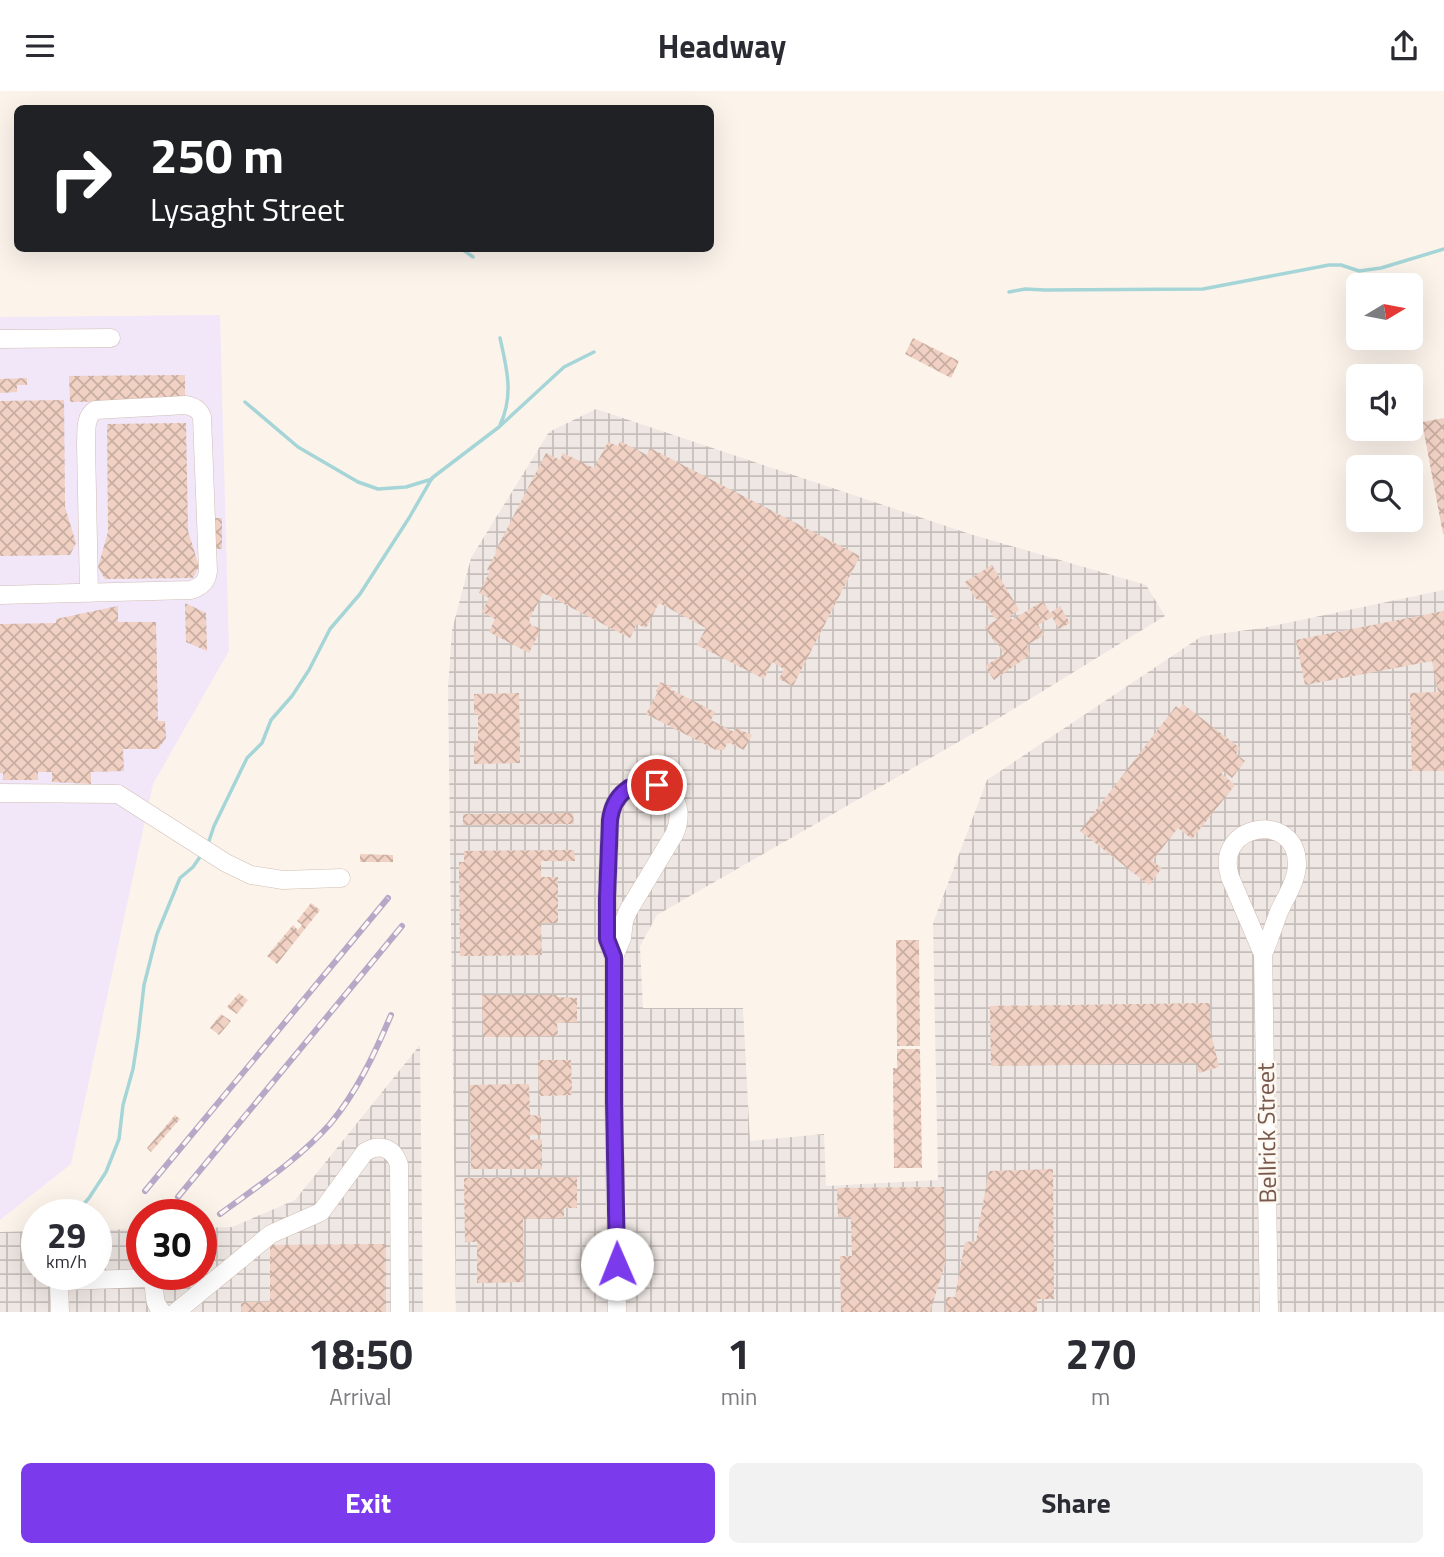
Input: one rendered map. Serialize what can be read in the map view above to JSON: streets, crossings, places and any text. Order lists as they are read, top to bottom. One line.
{"streets":{"street":["Bellrick Street"]},"north":"right","page":{"header":"Headway","turn":["250 m","Lysaght Street"],"speed":"29 km/h","limit":"30","eta":["18:50","Arrival","1","min","270","m"],"buttons":["Exit","Share"]}}
